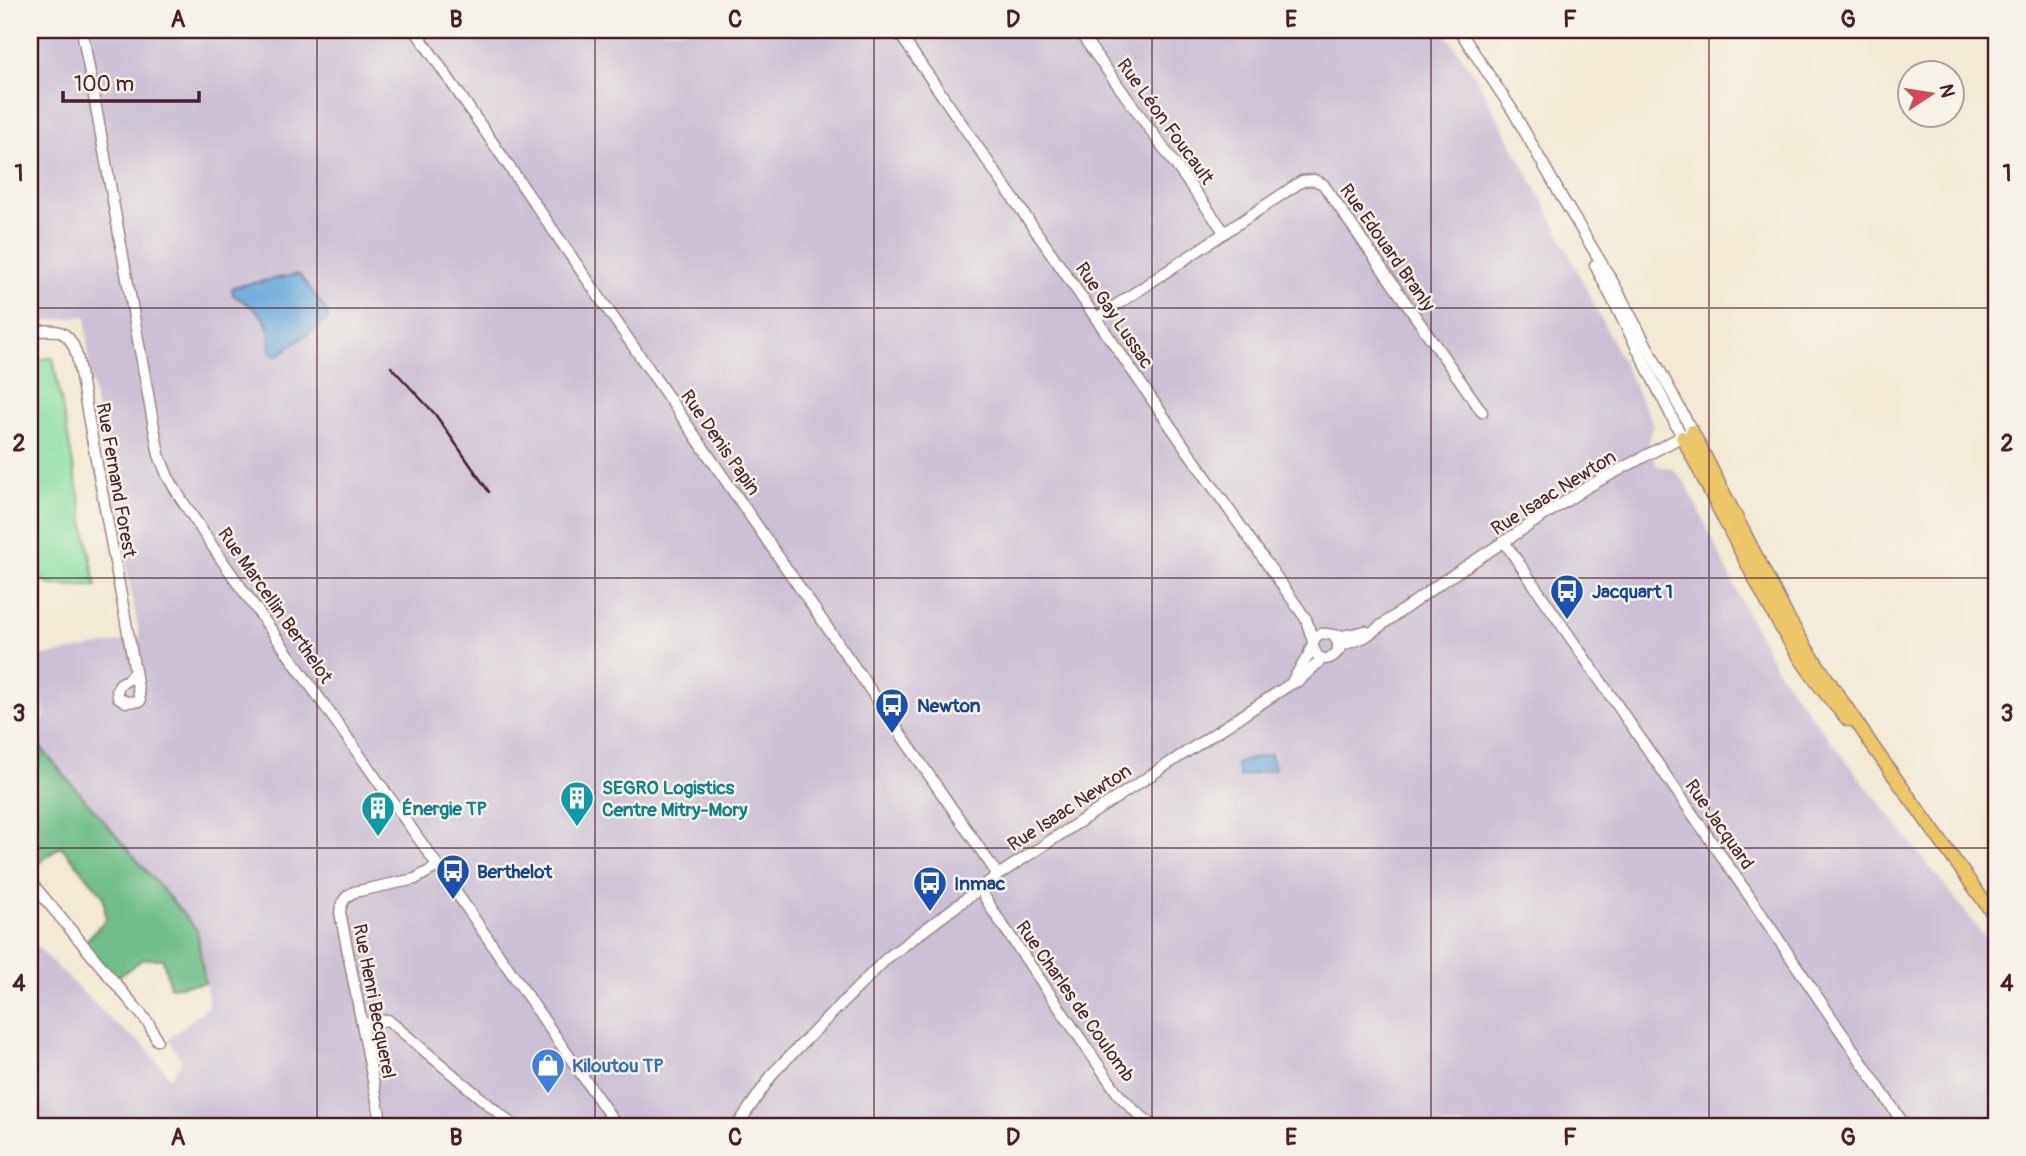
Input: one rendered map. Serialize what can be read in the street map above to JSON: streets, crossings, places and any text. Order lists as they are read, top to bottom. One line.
{"streets":{"street":["Rue Léon Foucault","Rue Edouard Branly","Rue Gay Lussac","Rue Denis Papin","Rue Fernand Forest","Rue Isaac Newton","Rue Marcellin Berthelot","Rue Jacquard","Rue Henri Becquerel","Rue Charles de Coulomb"]},"crossings":[["Rue Léon Foucault","Rue Edouard Branly"],["Rue Edouard Branly","Rue Gay Lussac"],["Rue Gay Lussac","Rue Isaac Newton"],["Rue Denis Papin","Rue Isaac Newton"],["Rue Isaac Newton","Rue Jacquard"],["Rue Isaac Newton","Rue Charles de Coulomb"],["Rue Marcellin Berthelot","Rue Henri Becquerel"]],"places":{"bus stop":["Jacquart 1","Newton","Berthelot","Inmac"],"building":["SEGRO Logistics Centre Mitry-Mory","Énergie TP"],"shop":["Kiloutou TP"]},"scale_bar":"100 m","north":"right","grid":{"columns":["A","B","C","D","E","F","G"],"rows":["1","2","3","4"]}}
